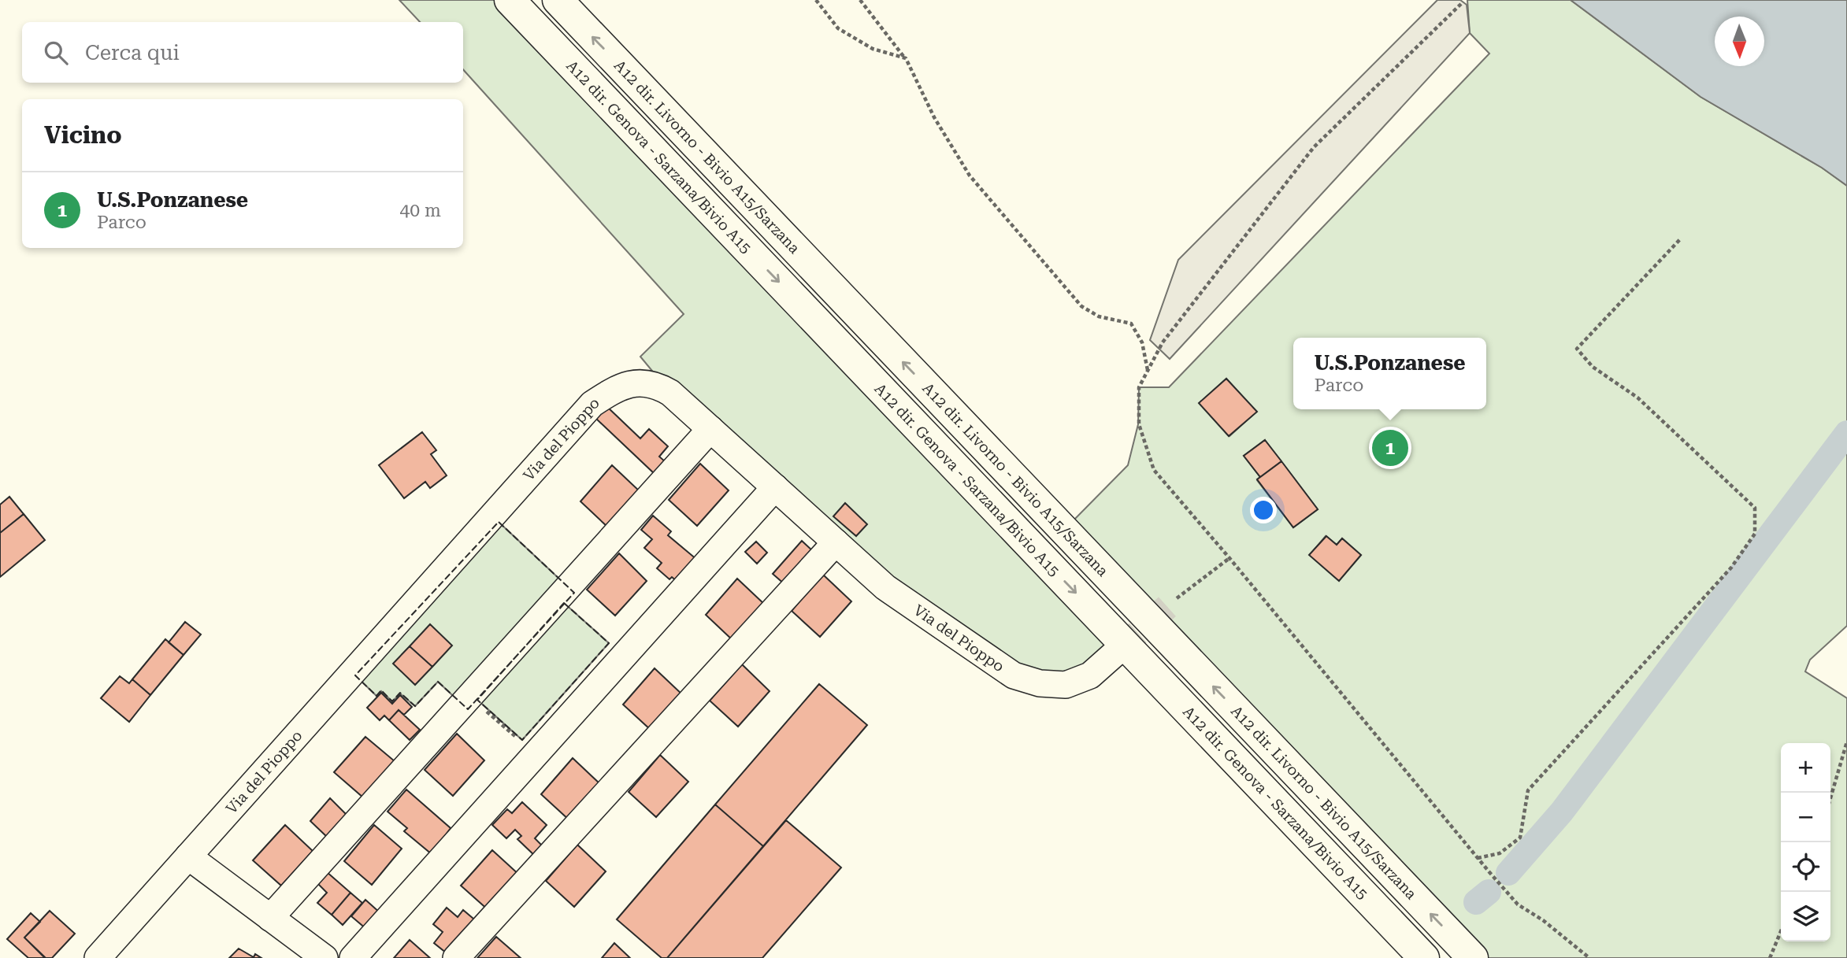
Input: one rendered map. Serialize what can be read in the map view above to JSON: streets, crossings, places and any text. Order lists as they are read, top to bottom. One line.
{"streets":{"highway":["A12 dir. Genova - Sarzana/Bivio A15","A12 dir. Livorno - Bivio A15/Sarzana"],"street":["Via del Pioppo"]},"one_way":["A12 dir. Genova - Sarzana/Bivio A15","A12 dir. Livorno - Bivio A15/Sarzana"],"north":"bottom","page":{"search":"Cerca qui","heading":"Vicino","list":[{"mark":"1","name":"U.S.Ponzanese","note":"Parco","value":"40 m"}],"popup":["U.S.Ponzanese","Parco"],"pins":"1","map_buttons":["+","−"]}}
